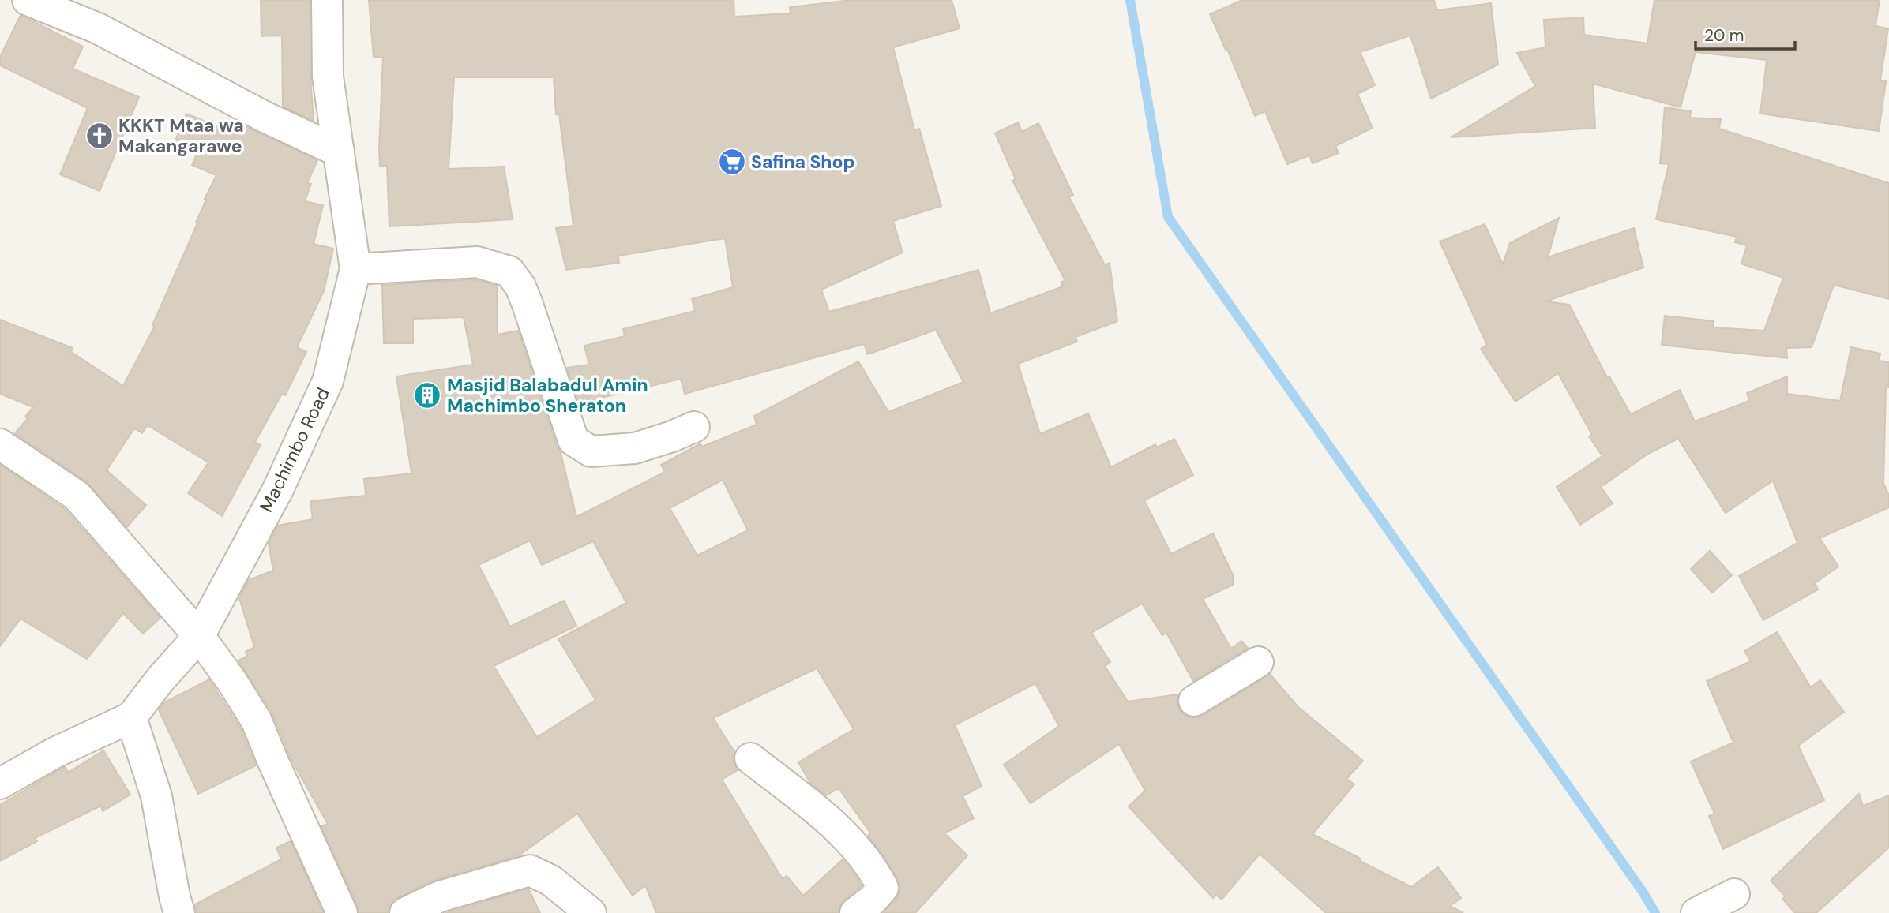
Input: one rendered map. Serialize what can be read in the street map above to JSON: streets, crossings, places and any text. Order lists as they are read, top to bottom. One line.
{"streets":{"street":["Machimbo Road"]},"places":{"church":["KKKT Mtaa wa Makangarawe"],"supermarket":["Safina Shop"],"building":["Masjid Balabadul Amin Machimbo Sheraton"]},"scale_bar":"20 m"}
